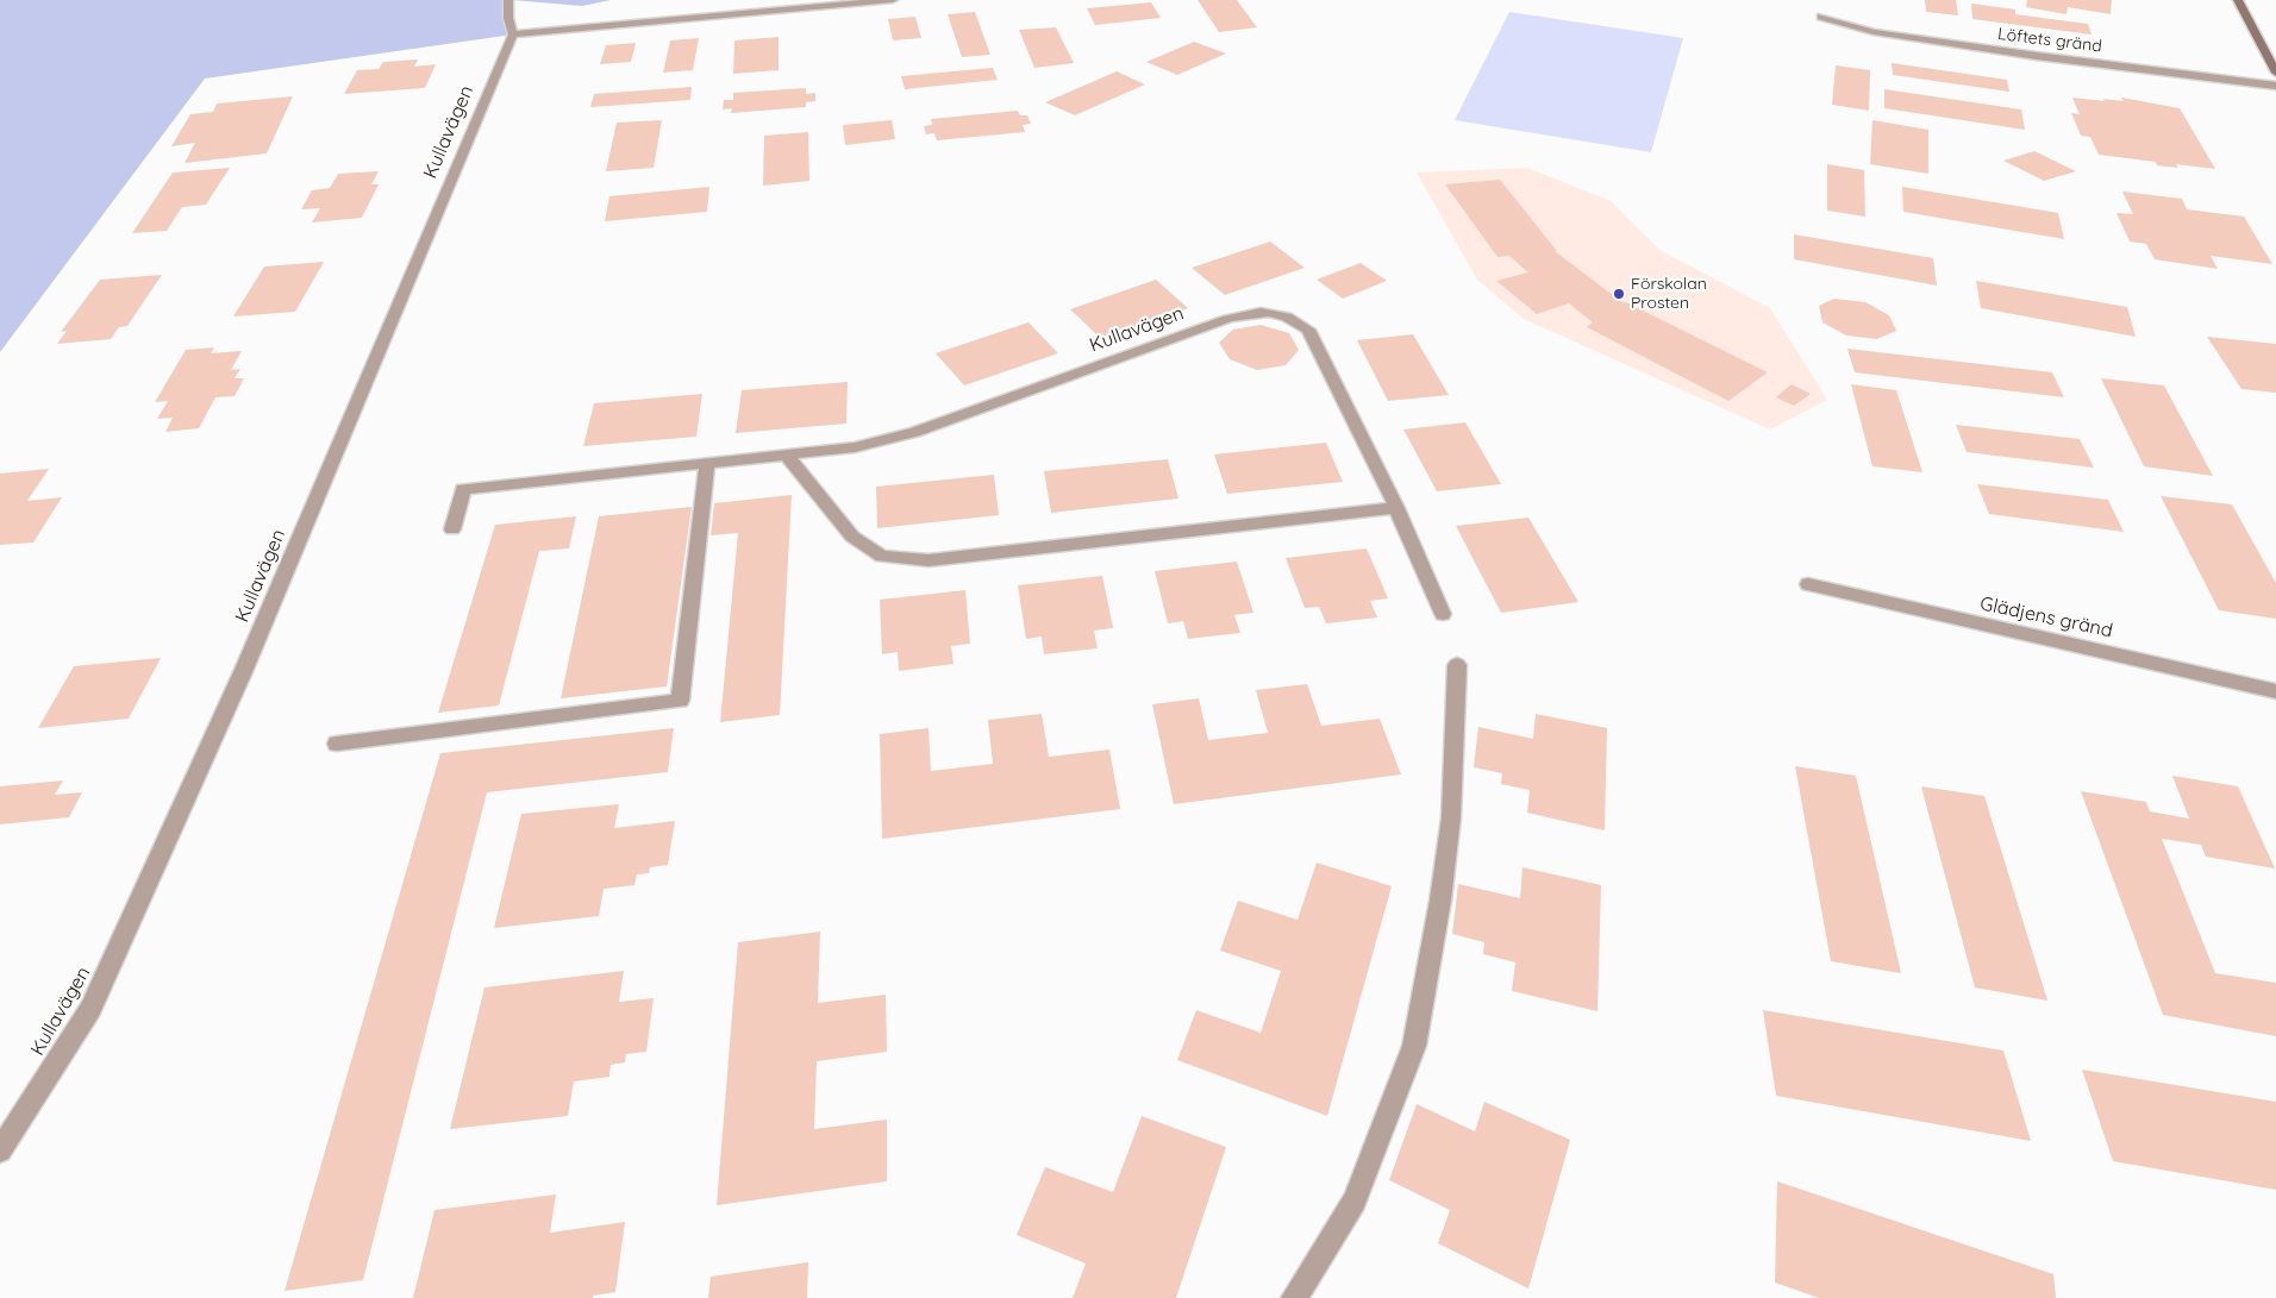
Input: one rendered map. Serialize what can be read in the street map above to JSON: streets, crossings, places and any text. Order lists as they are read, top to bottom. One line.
{"streets":{"street":["Löftets gränd","Kullavägen","Glädjens gränd"]},"places":["Förskolan Prosten"]}
